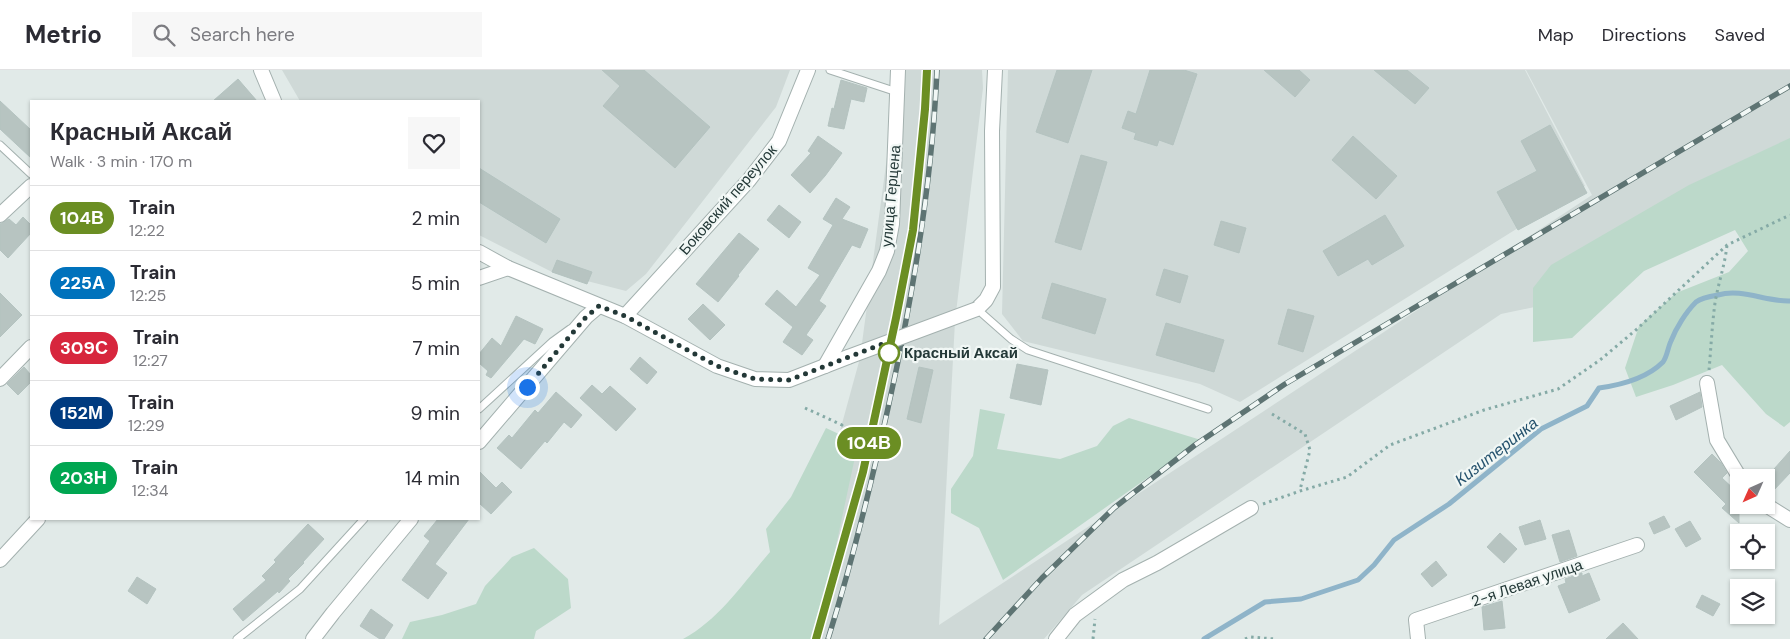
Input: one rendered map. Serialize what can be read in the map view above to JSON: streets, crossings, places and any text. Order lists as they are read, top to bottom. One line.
{"streets":{"street":["улица Герцена","Боковский переулок","2-я Левая улица"]},"water":["Кизитеринка"],"places":["Красный Аксай"],"north":"bottom left","page":{"header":"Metrio","search":"Search here","nav":["Map","Directions","Saved"],"on_map":"104В","heading":["Красный Аксай","Walk · 3 min · 170 m"],"list":[{"mark":"104В","name":"Train","note":"12:22","value":"2 min"},{"mark":"225А","name":"Train","note":"12:25","value":"5 min"},{"mark":"309С","name":"Train","note":"12:27","value":"7 min"},{"mark":"152М","name":"Train","note":"12:29","value":"9 min"},{"mark":"203Н","name":"Train","note":"12:34","value":"14 min"}]}}
